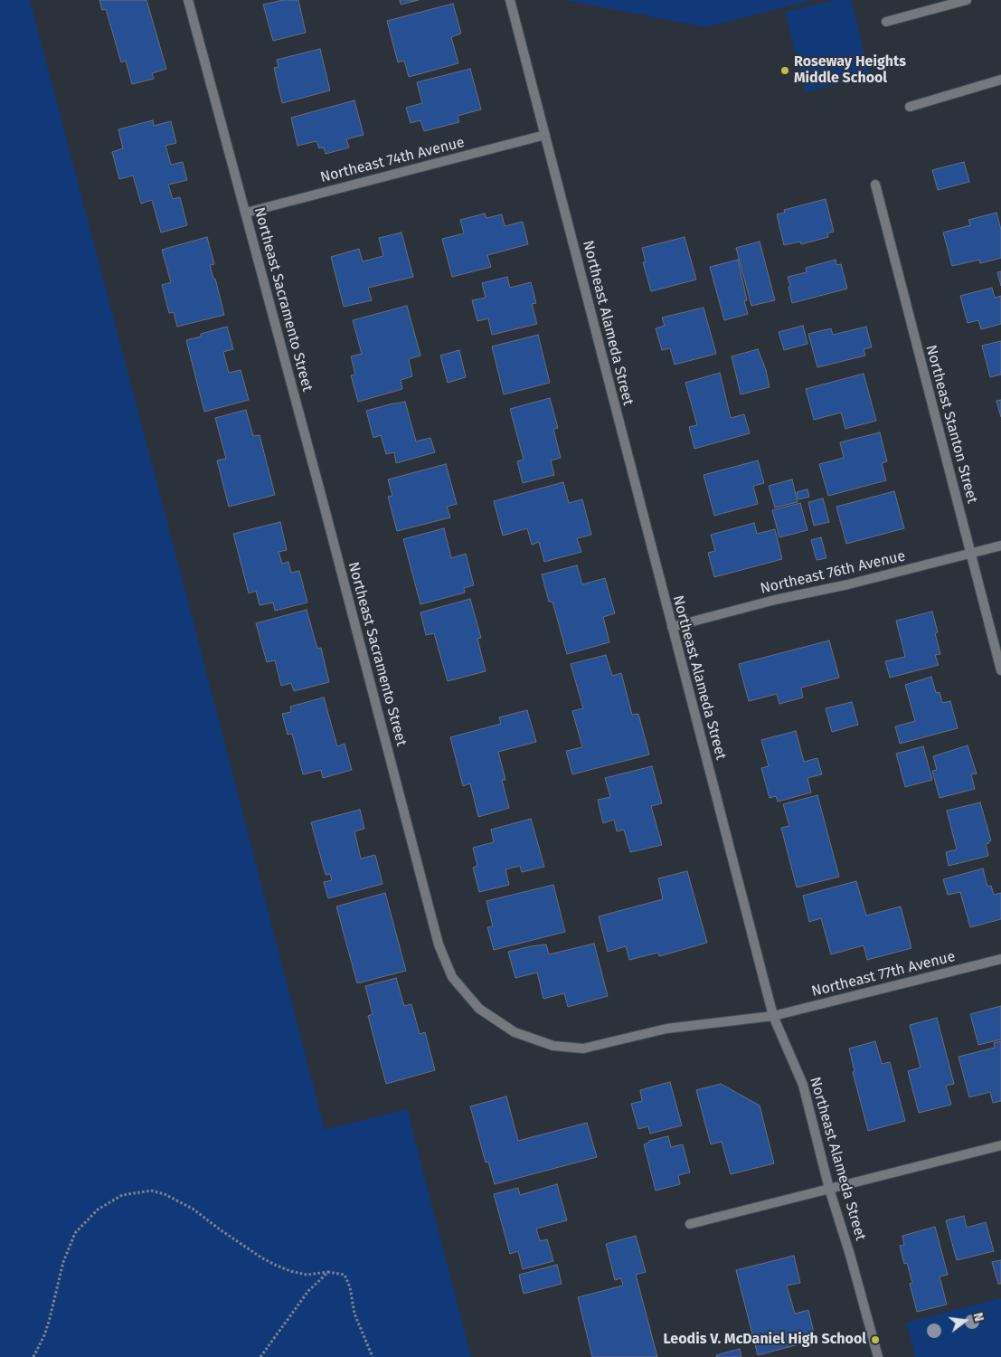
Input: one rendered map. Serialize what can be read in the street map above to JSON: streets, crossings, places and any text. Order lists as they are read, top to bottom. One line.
{"streets":{"street":["Northeast 74th Avenue","Northeast Sacramento Street","Northeast Alameda Street","Northeast Stanton Street","Northeast 76th Avenue","Northeast 77th Avenue"]},"crossings":[["Northeast 74th Avenue","Northeast Sacramento Street"],["Northeast 74th Avenue","Northeast Alameda Street"],["Northeast Sacramento Street","Northeast Alameda Street"],["Northeast Sacramento Street","Northeast 77th Avenue"],["Northeast Alameda Street","Northeast 76th Avenue"],["Northeast Alameda Street","Northeast 77th Avenue"],["Northeast Stanton Street","Northeast 76th Avenue"]],"places":["Roseway Heights Middle School","Leodis V. McDaniel High School"],"north":"right"}
